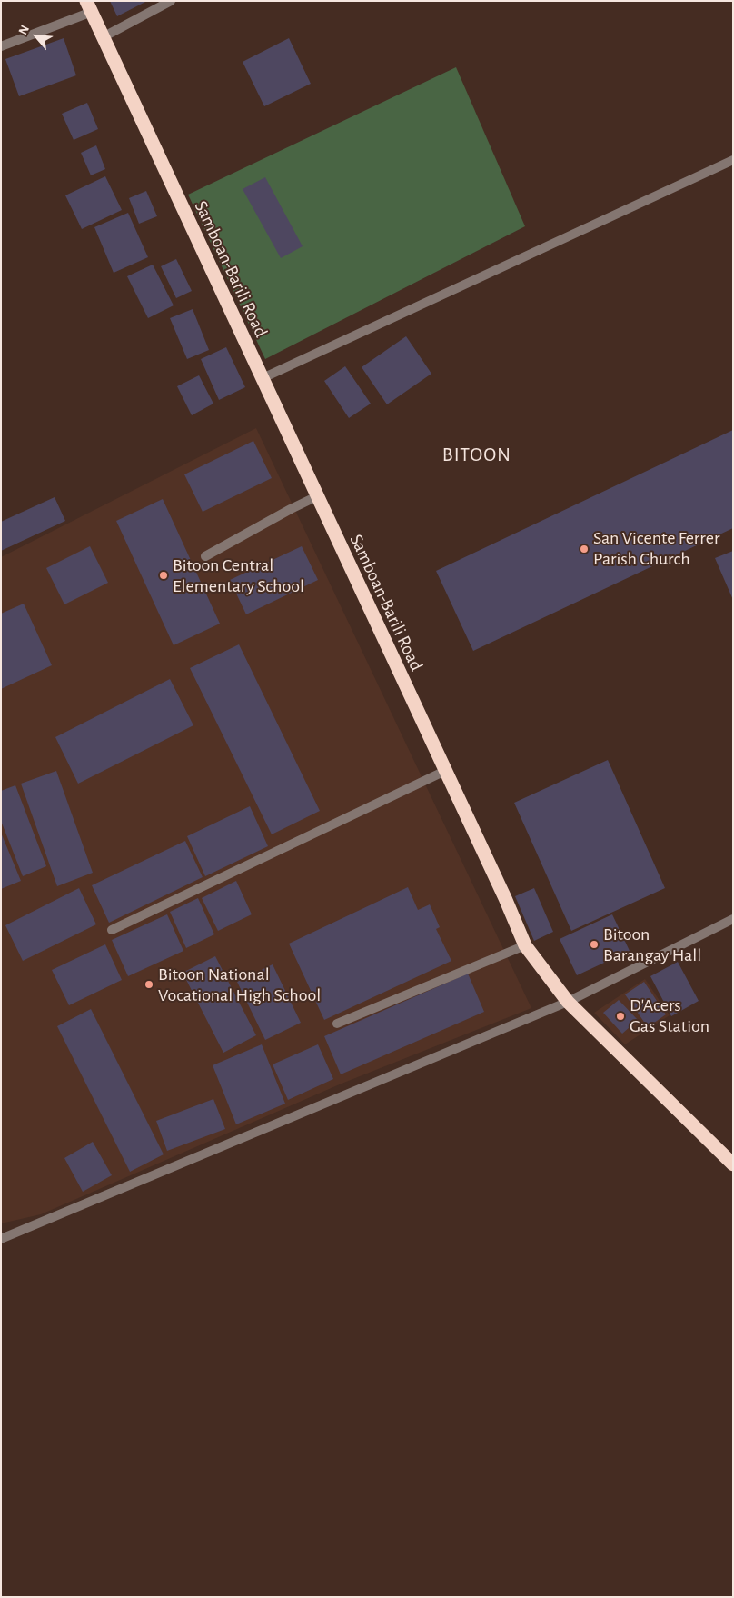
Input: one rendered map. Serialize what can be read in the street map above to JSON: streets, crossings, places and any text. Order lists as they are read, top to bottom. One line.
{"streets":{"highway":["Samboan-Barili Road"]},"districts":["BITOON"],"places":["San Vicente Ferrer Parish Church","Bitoon Central Elementary School","Bitoon Barangay Hall","Bitoon National Vocational High School","D'Acers Gas Station"],"north":"top left"}
